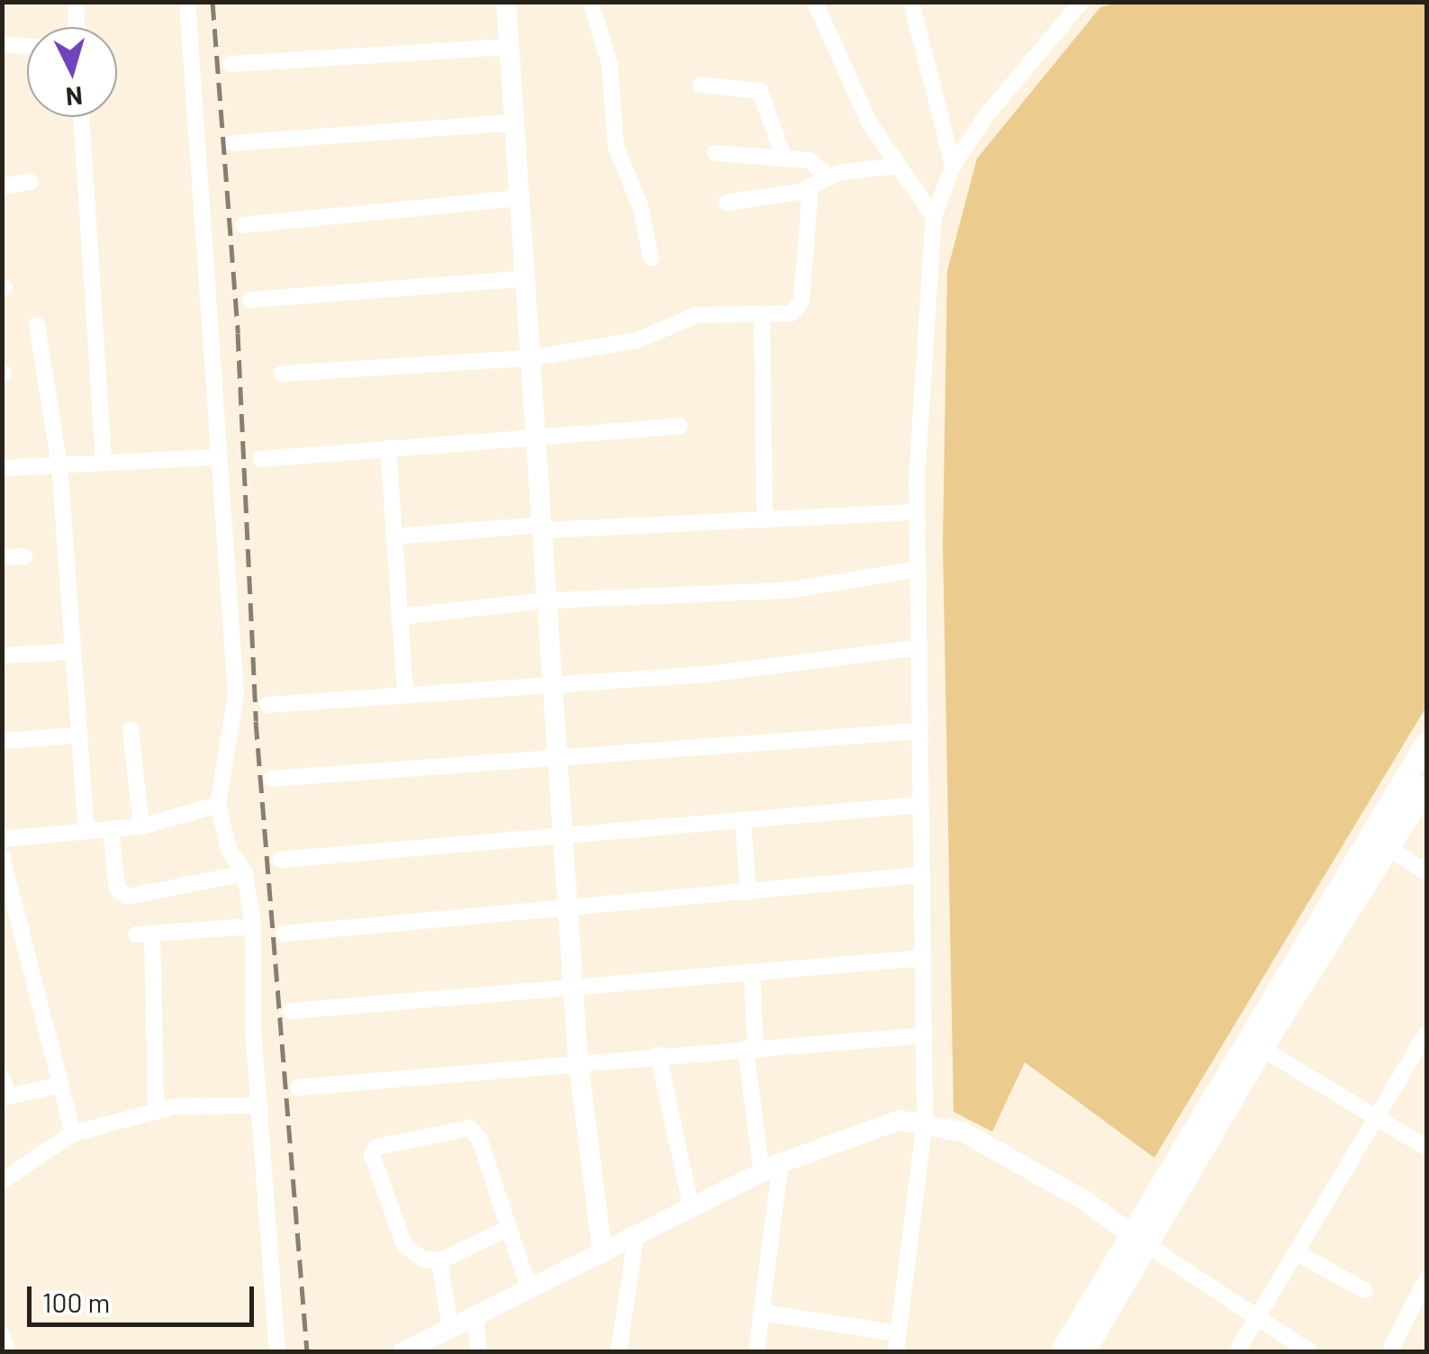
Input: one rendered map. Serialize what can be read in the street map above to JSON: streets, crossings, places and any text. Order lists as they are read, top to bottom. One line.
{"scale_bar":"100 m","north":"bottom"}
